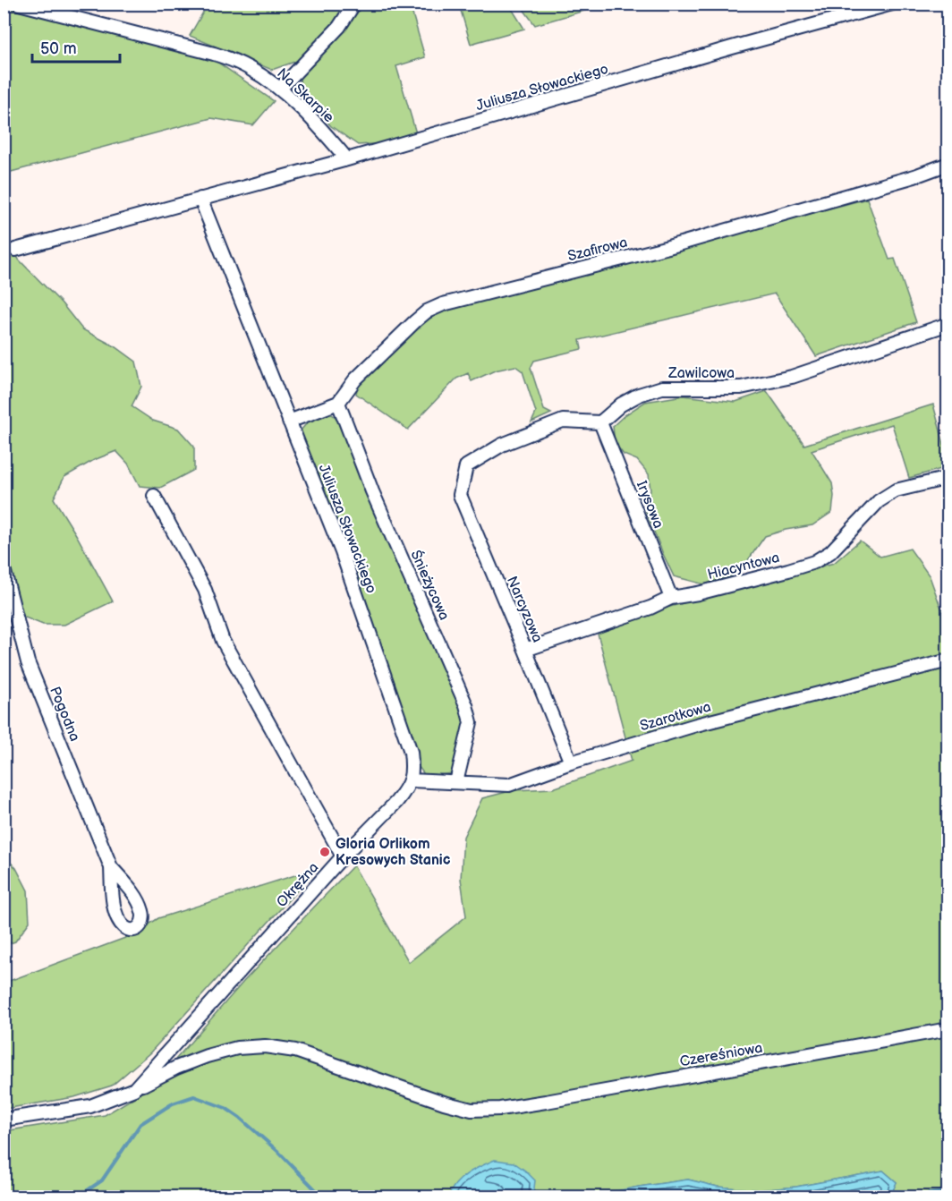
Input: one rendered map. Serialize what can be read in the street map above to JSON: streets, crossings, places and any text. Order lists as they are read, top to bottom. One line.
{"streets":{"street":["Juliusza Słowackiego","Na Skarpie","Szafirowa","Zawilcowa","Irysowa","Hiacyntowa","Śnieżycowa","Narcyzowa","Pogodna","Szarotkowa","Okrężna","Czereśniowa"]},"crossings":[["Juliusza Słowackiego","Na Skarpie"],["Juliusza Słowackiego","Szarotkowa"],["Szafirowa","Śnieżycowa"],["Zawilcowa","Irysowa"],["Zawilcowa","Narcyzowa"],["Irysowa","Hiacyntowa"],["Irysowa","Narcyzowa"],["Hiacyntowa","Narcyzowa"],["Śnieżycowa","Szarotkowa"],["Narcyzowa","Szarotkowa"],["Okrężna","Czereśniowa"]],"places":["Gloria Orlikom Kresowych Stanic"],"scale_bar":"50 m"}
